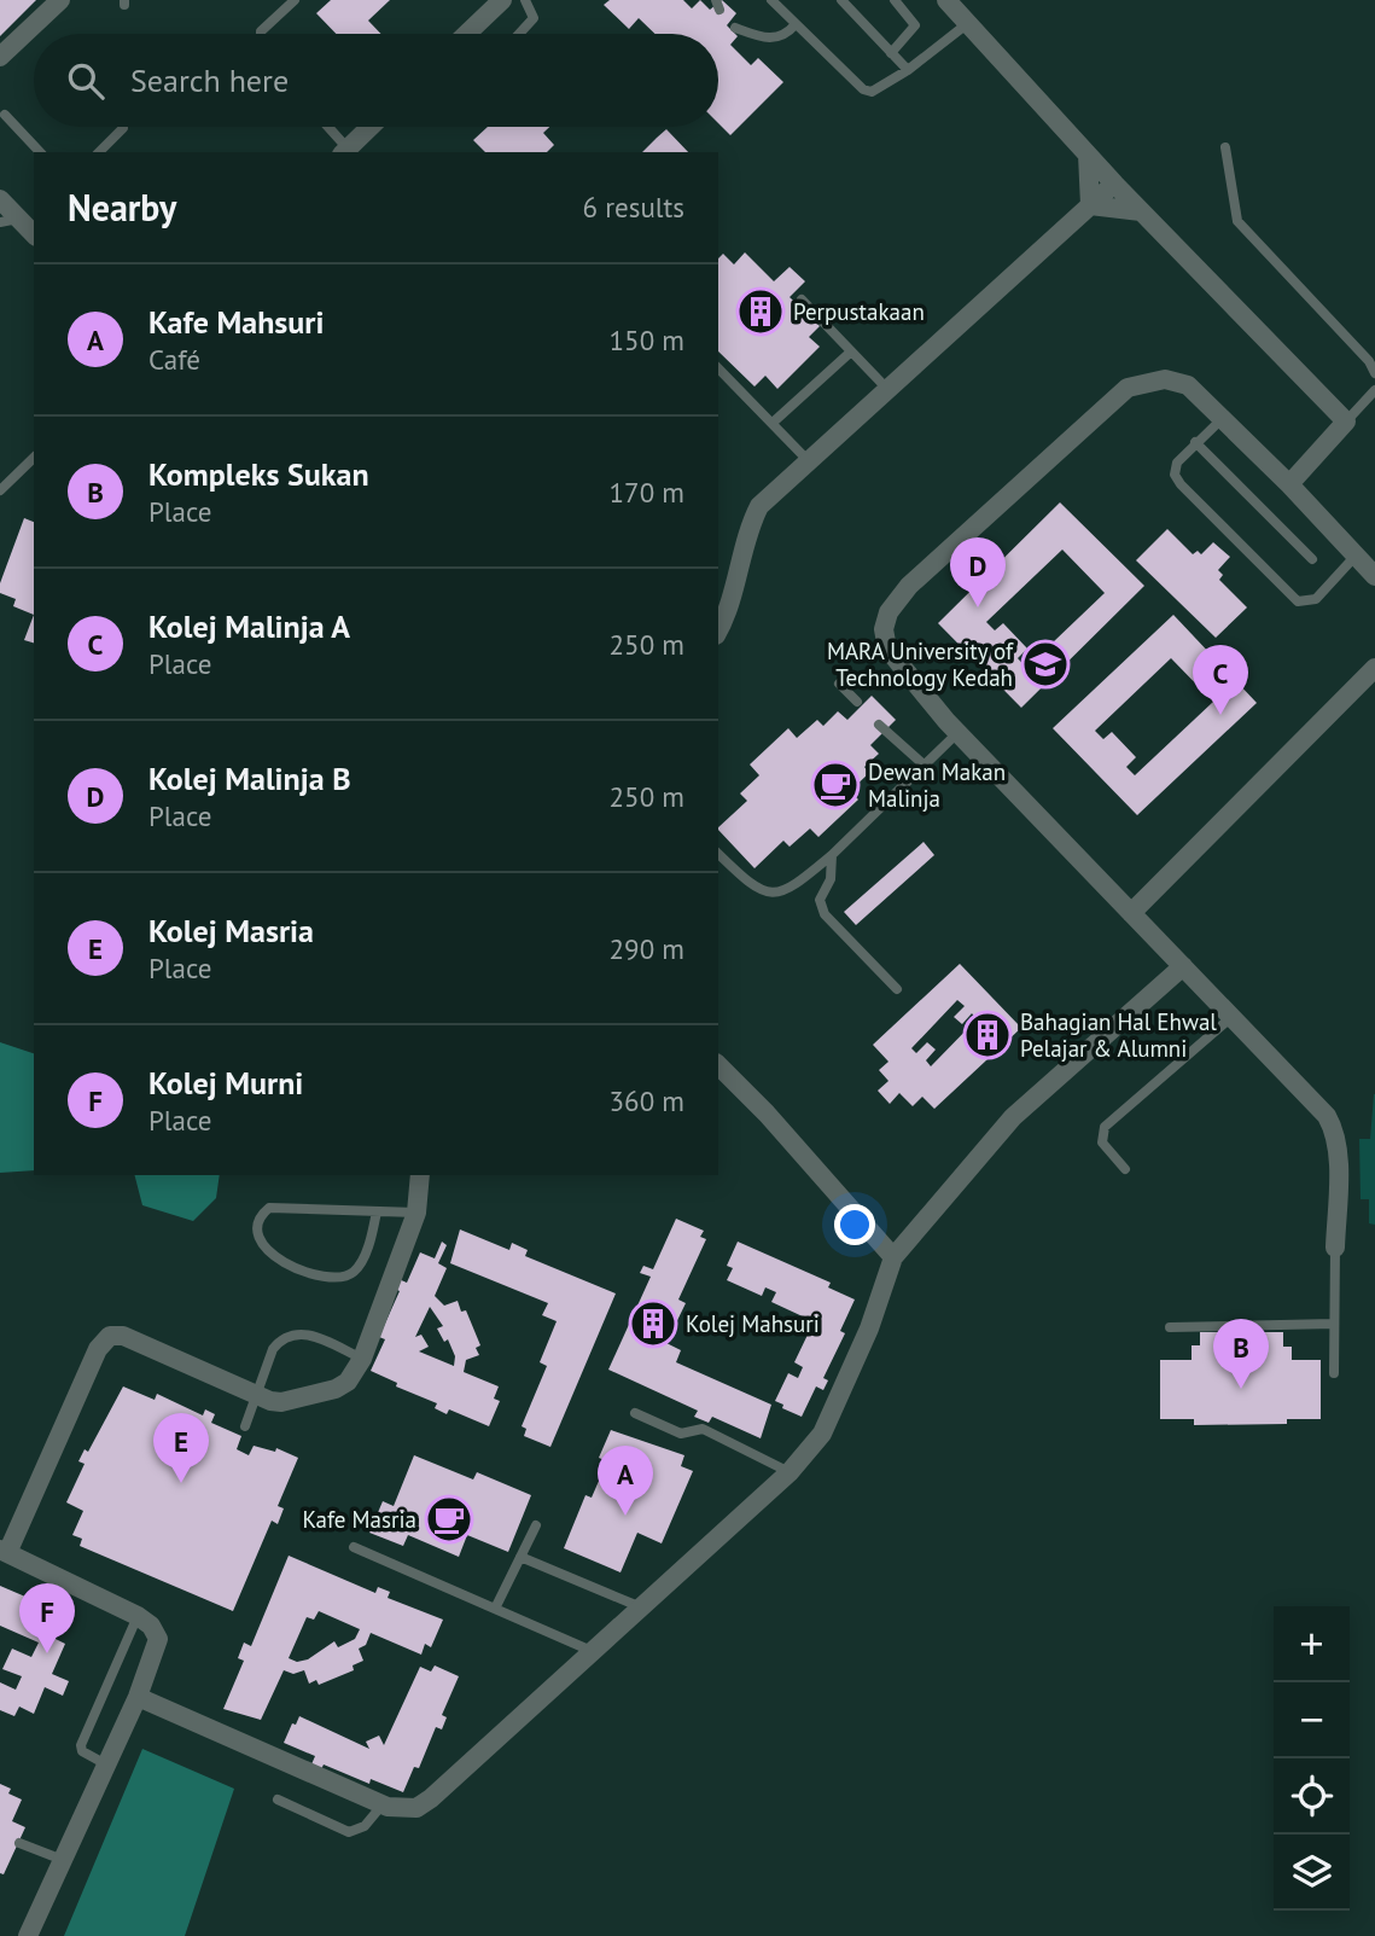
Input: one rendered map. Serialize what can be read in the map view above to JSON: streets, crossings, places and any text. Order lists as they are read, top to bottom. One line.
{"places":{"building":["Perpustakaan","Bahagian Hal Ehwal Pelajar & Alumni","Kolej Mahsuri"],"school or university":["MARA University of Technology Kedah"],"cafe":["Dewan Makan Malinja","Kafe Masria"]},"page":{"search":"Search here","heading":["Nearby","6 results"],"list":[{"mark":"A","name":"Kafe Mahsuri","note":"Café","value":"150 m"},{"mark":"B","name":"Kompleks Sukan","note":"Place","value":"170 m"},{"mark":"C","name":"Kolej Malinja A","note":"Place","value":"250 m"},{"mark":"D","name":"Kolej Malinja B","note":"Place","value":"250 m"},{"mark":"E","name":"Kolej Masria","note":"Place","value":"290 m"},{"mark":"F","name":"Kolej Murni","note":"Place","value":"360 m"}],"pins":["D","C","B","E","A","F"],"map_buttons":["+","−"]}}
